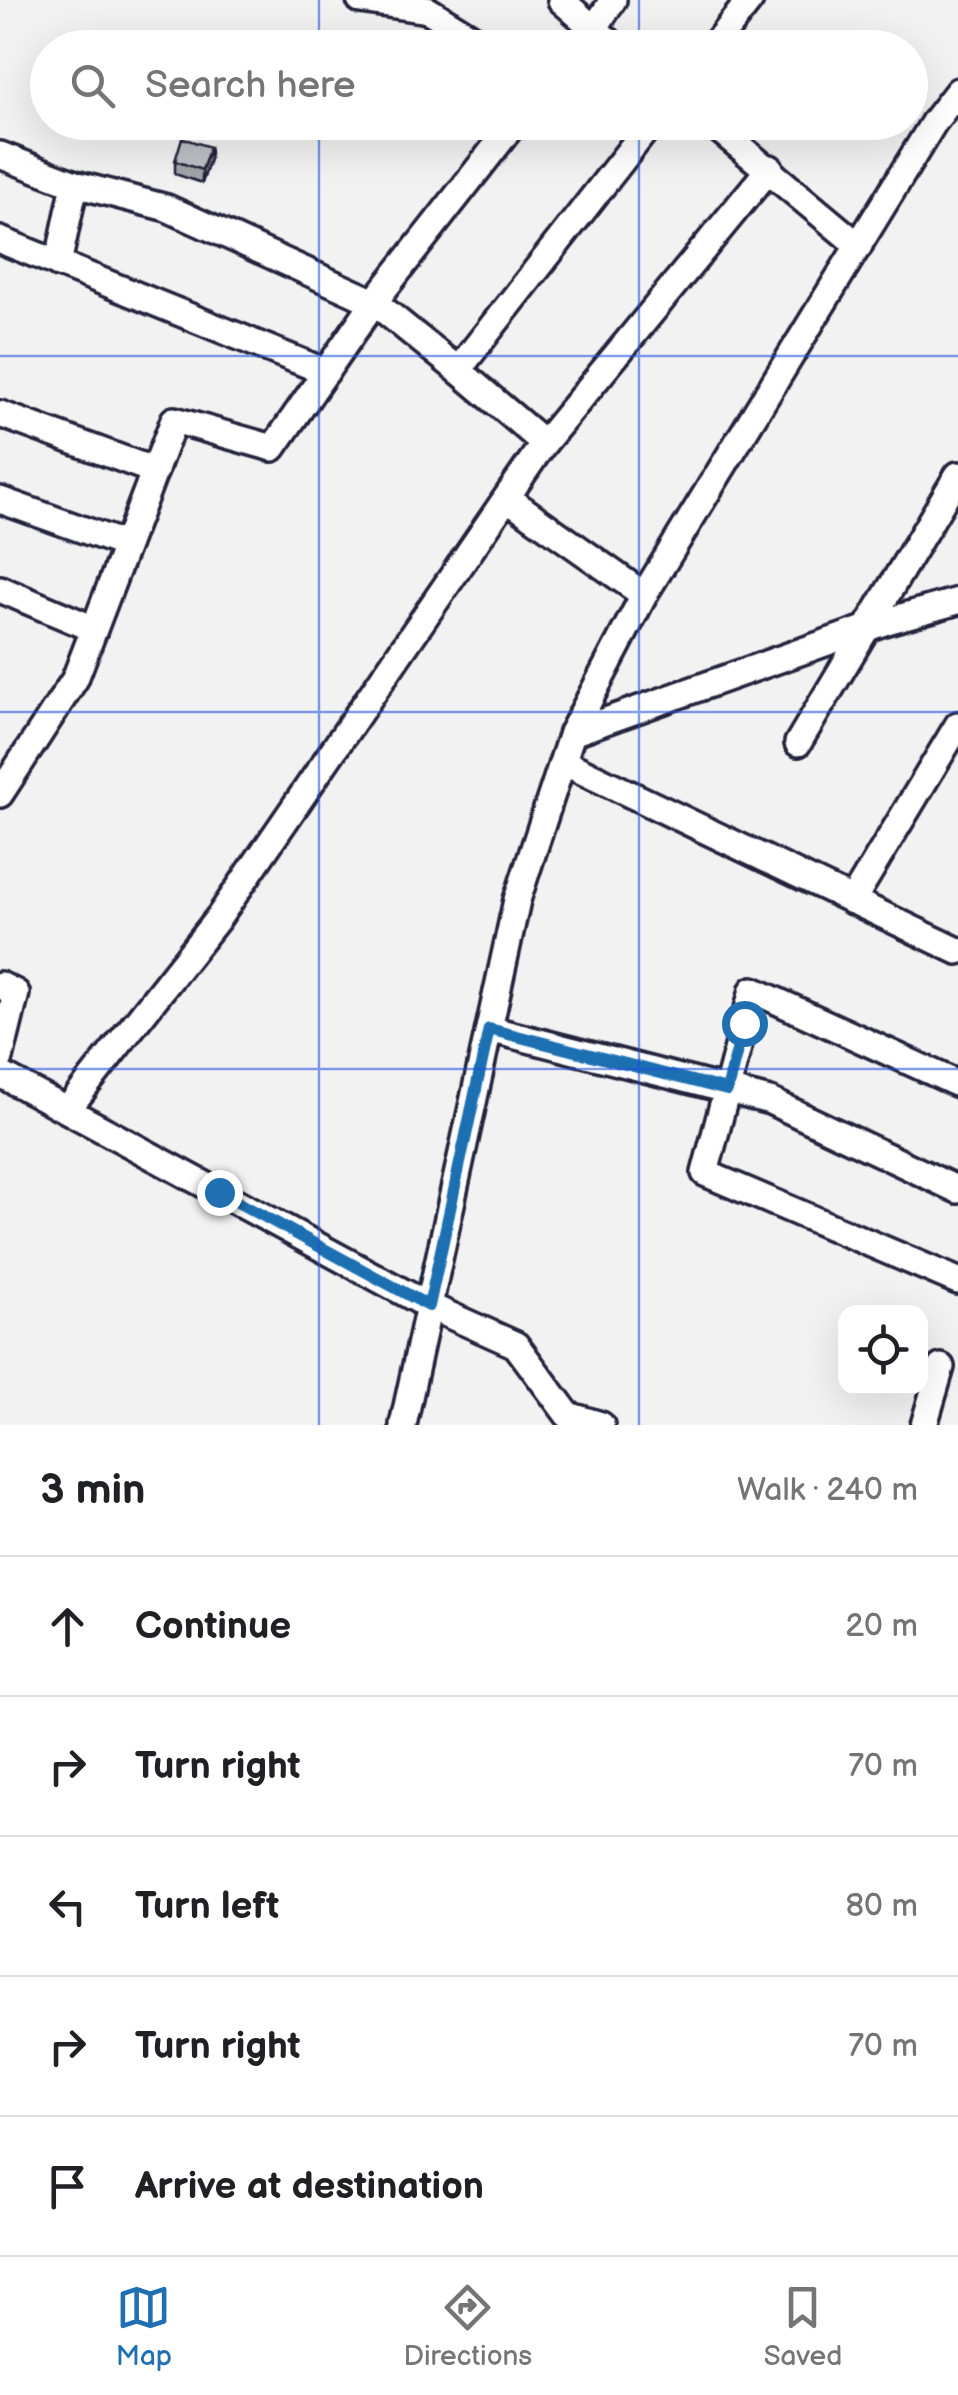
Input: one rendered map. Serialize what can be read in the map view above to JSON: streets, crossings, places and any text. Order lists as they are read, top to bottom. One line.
{"page":{"search":"Search here","heading":["3 min","Walk · 240 m"],"list":[["Continue","20 m"],["Turn right","70 m"],["Turn left","80 m"],["Turn right","70 m"],"Arrive at destination"],"nav":["Map","Directions","Saved"]}}
